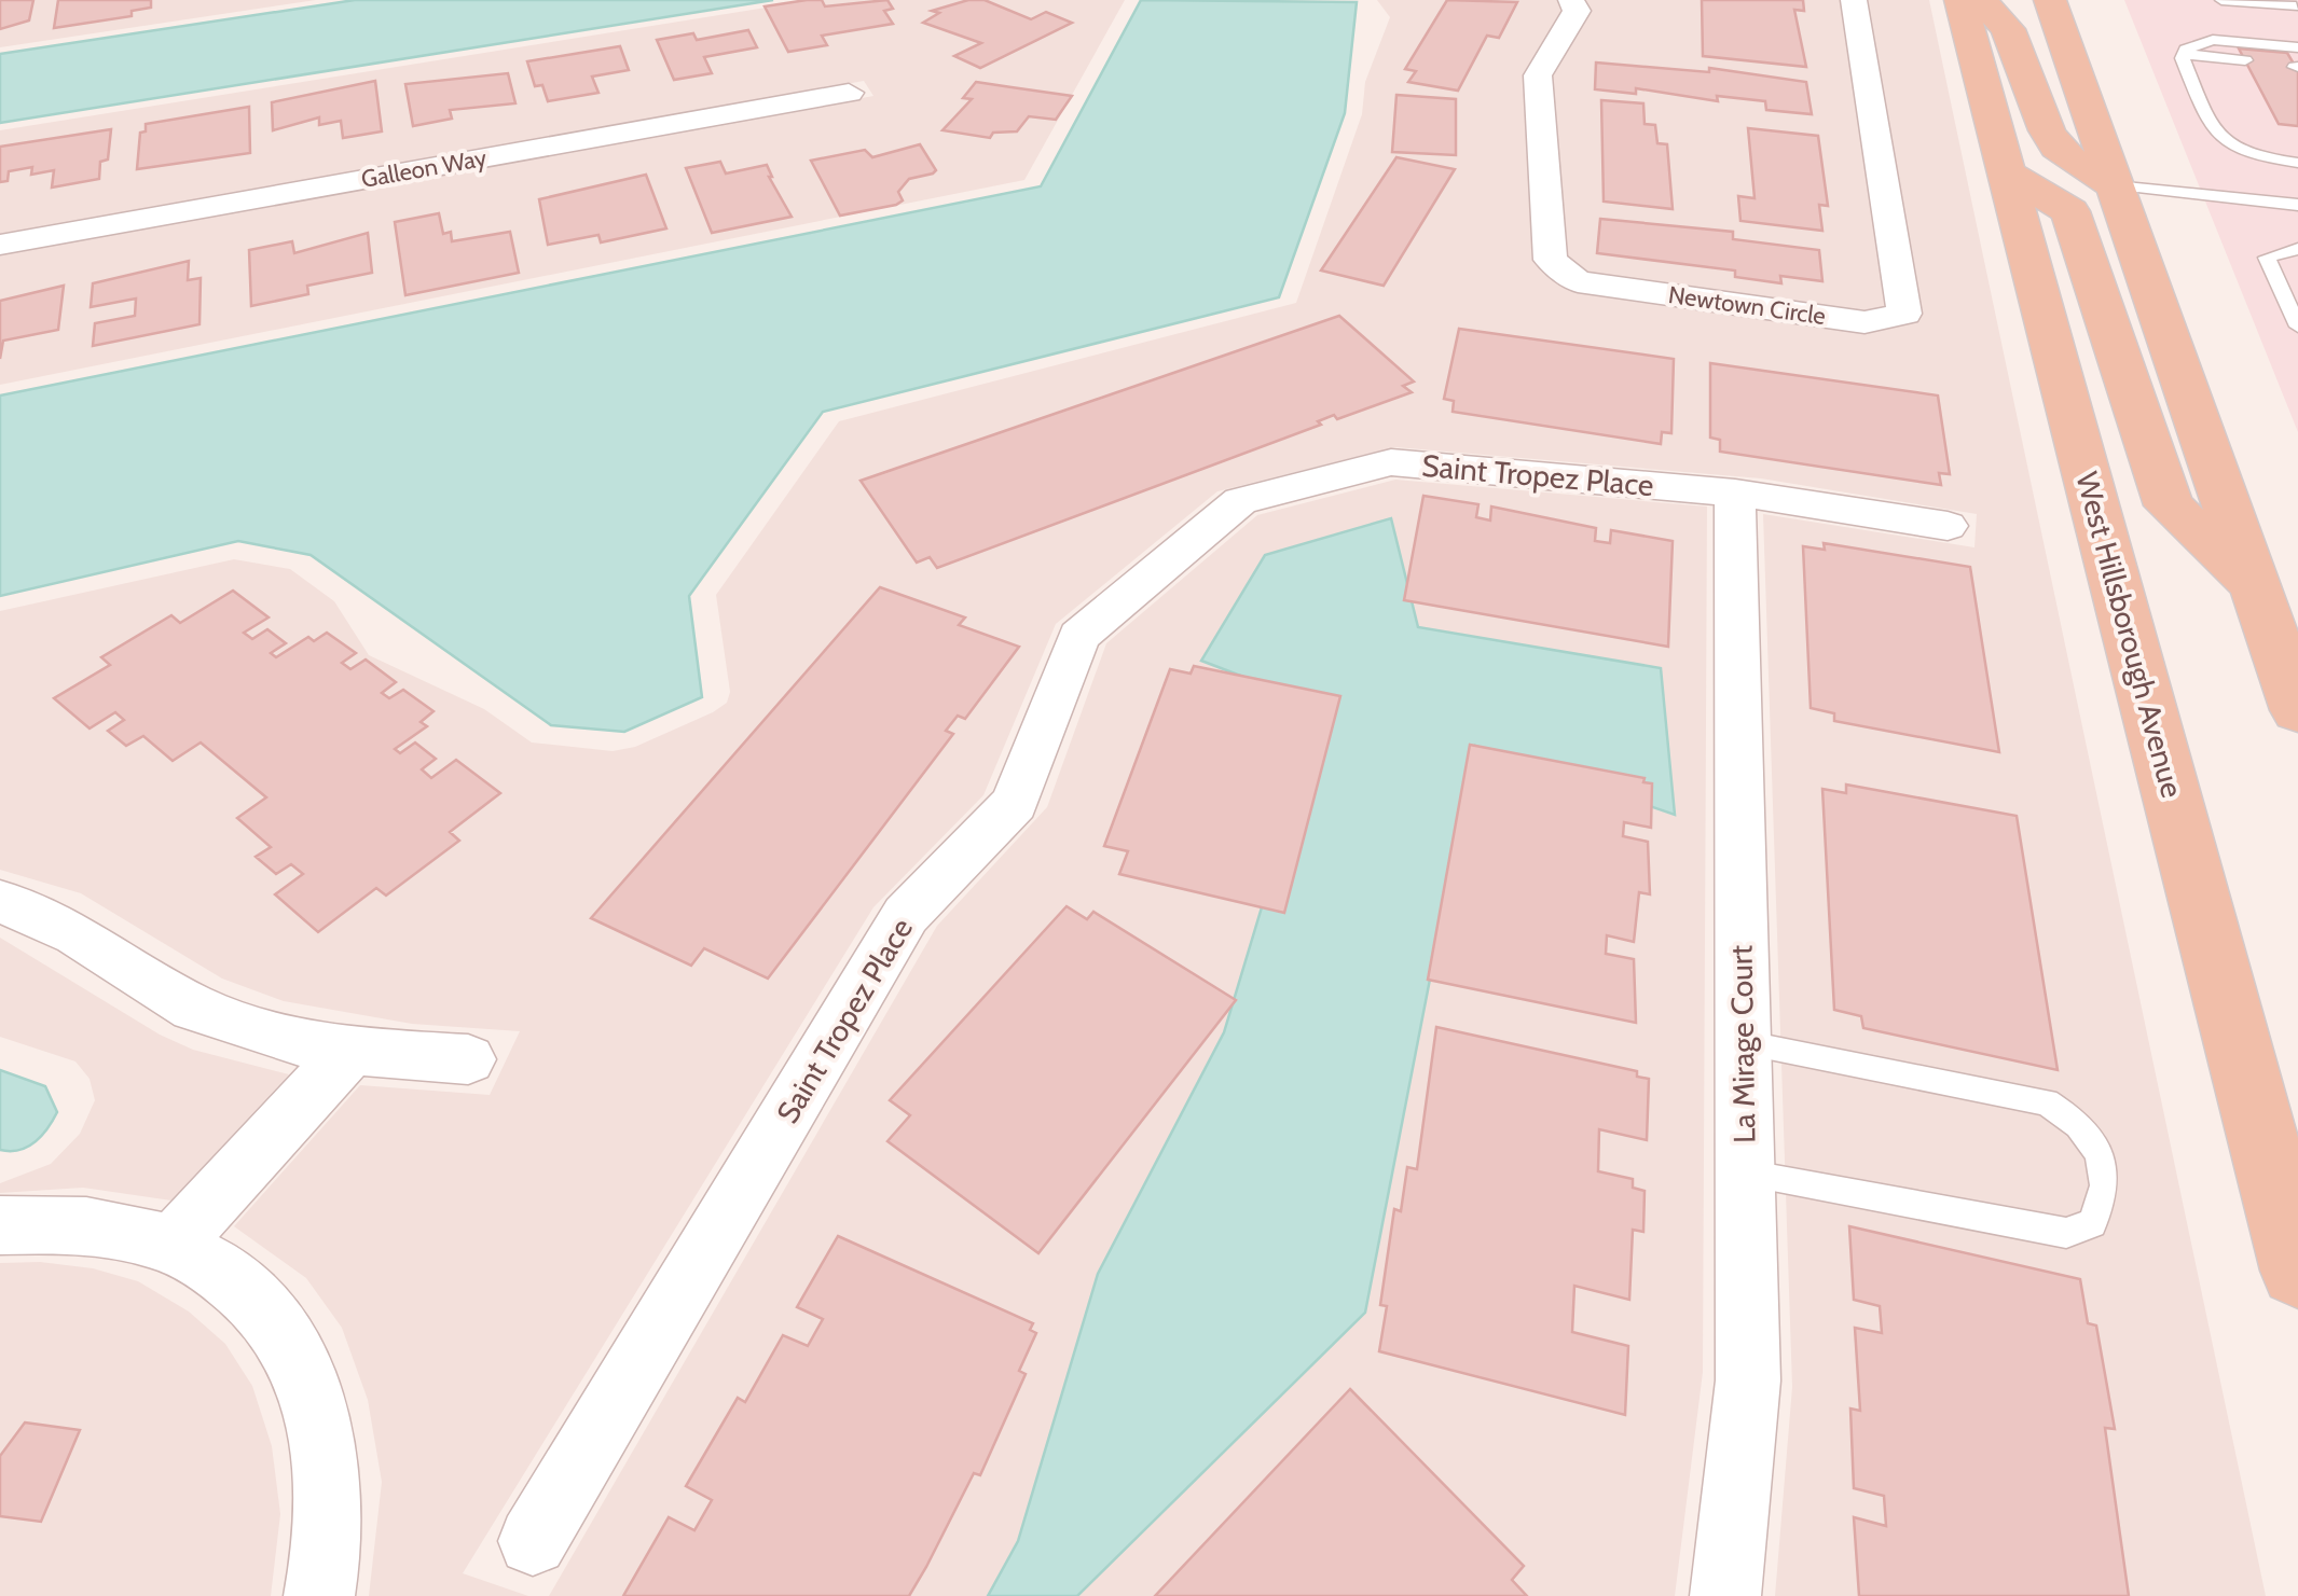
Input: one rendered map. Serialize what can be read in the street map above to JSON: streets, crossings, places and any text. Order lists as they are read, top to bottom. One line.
{"streets":{"main road":["West Hillsborough Avenue"],"street":["Galleon Way","Newtown Circle","Saint Tropez Place","La Mirage Court"]},"crossings":[["Saint Tropez Place","La Mirage Court"]]}
